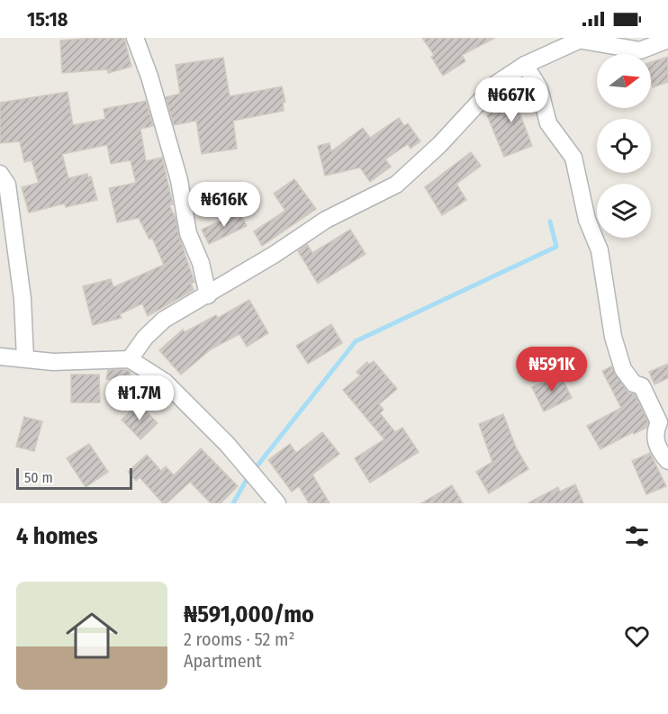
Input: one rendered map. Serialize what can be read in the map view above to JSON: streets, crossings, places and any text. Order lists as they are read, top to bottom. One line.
{"scale_bar":"50 m","north":"right","page":{"status":"15:18","price":["₦667K","₦616K","₦591K","₦1.7M"],"scale":"50 m","heading":"4 homes","list":[{"name":"₦591,000/mo","note":"2 rooms · 52 m² · Apartment"}]}}
